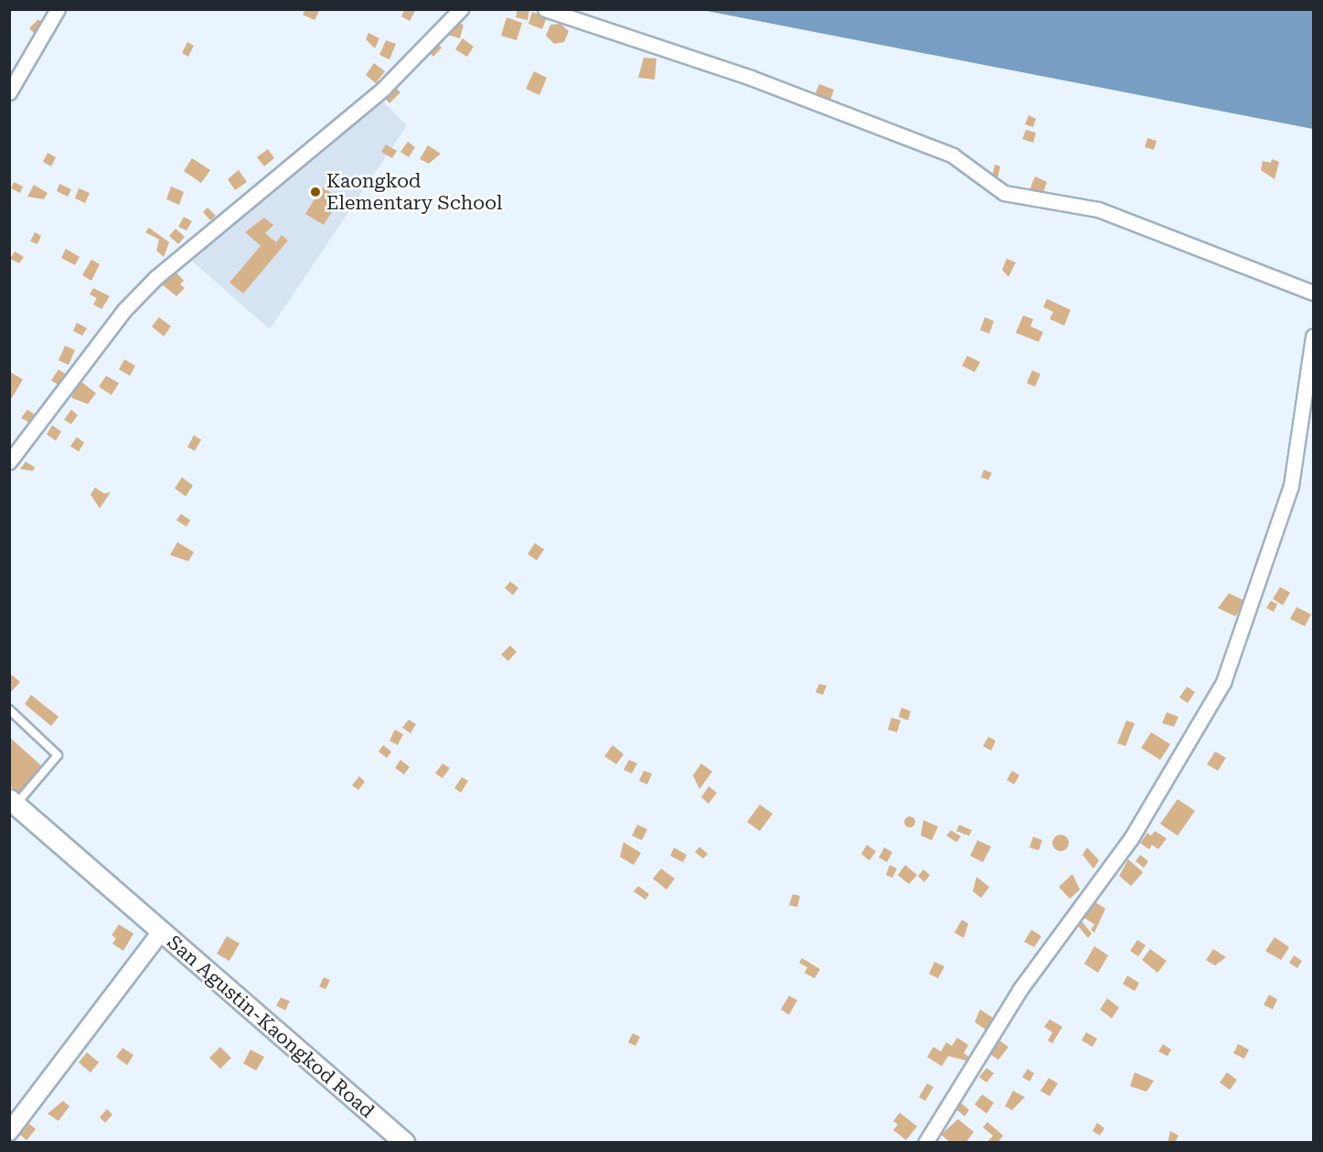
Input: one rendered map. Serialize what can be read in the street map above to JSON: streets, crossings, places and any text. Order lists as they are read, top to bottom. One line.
{"streets":{"main road":["San Agustin-Kaongkod Road"]},"places":["Kaongkod Elementary School"]}
